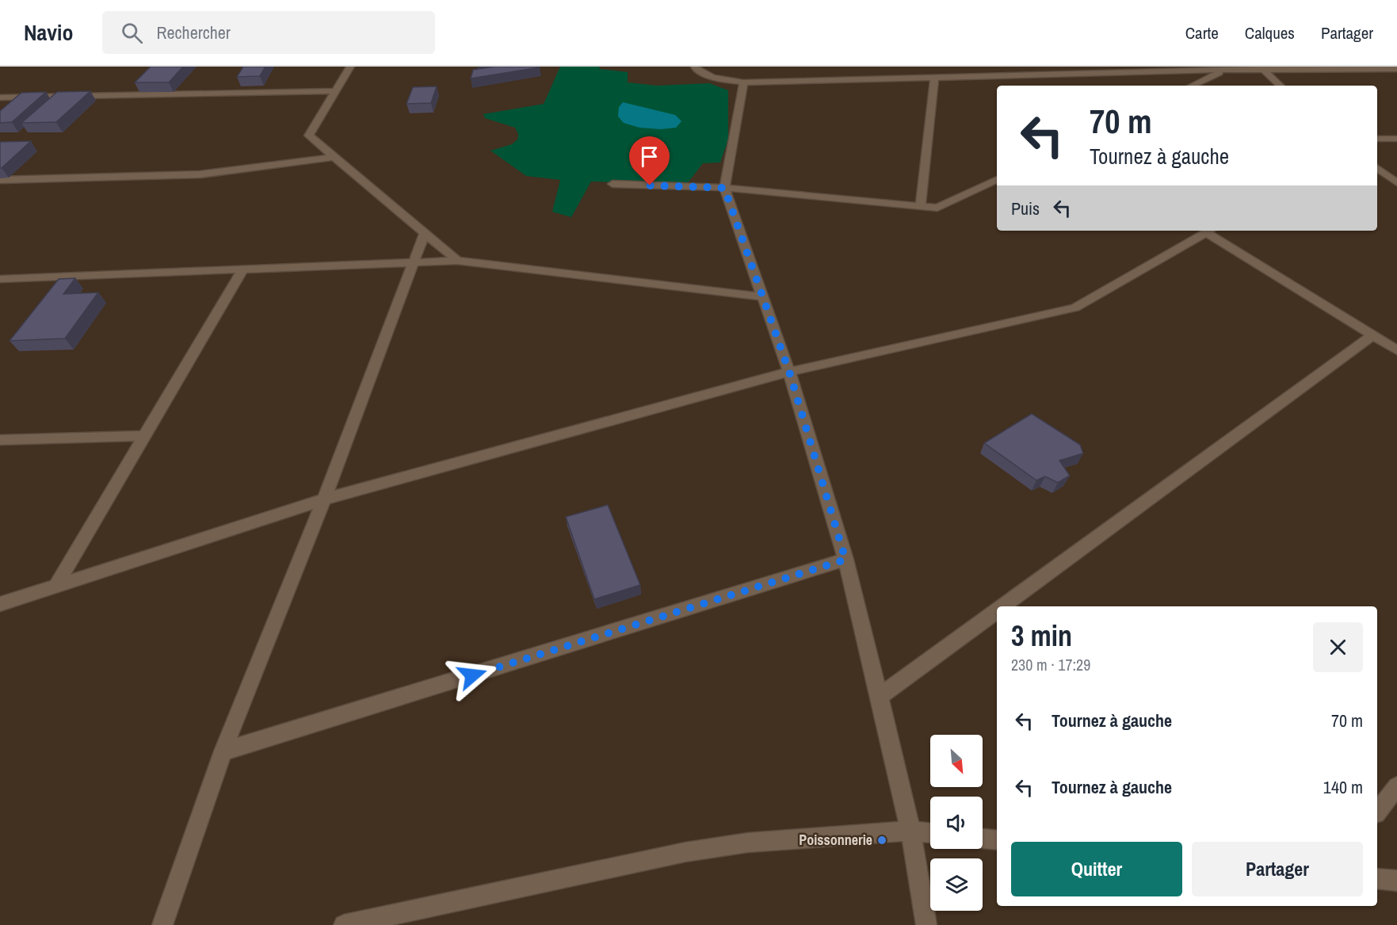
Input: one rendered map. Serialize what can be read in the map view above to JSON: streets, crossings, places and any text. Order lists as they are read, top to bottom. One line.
{"places":["Poissonnerie"],"north":"bottom right","page":{"header":"Navio","search":"Rechercher","nav":["Carte","Calques","Partager"],"turn":["70 m","Tournez à gauche"],"then":"Puis","heading":["3 min","230 m · 17:29"],"list":[{"name":"Tournez à gauche","value":"70 m"},{"name":"Tournez à gauche","value":"140 m"}],"buttons":["Quitter","Partager"]}}
